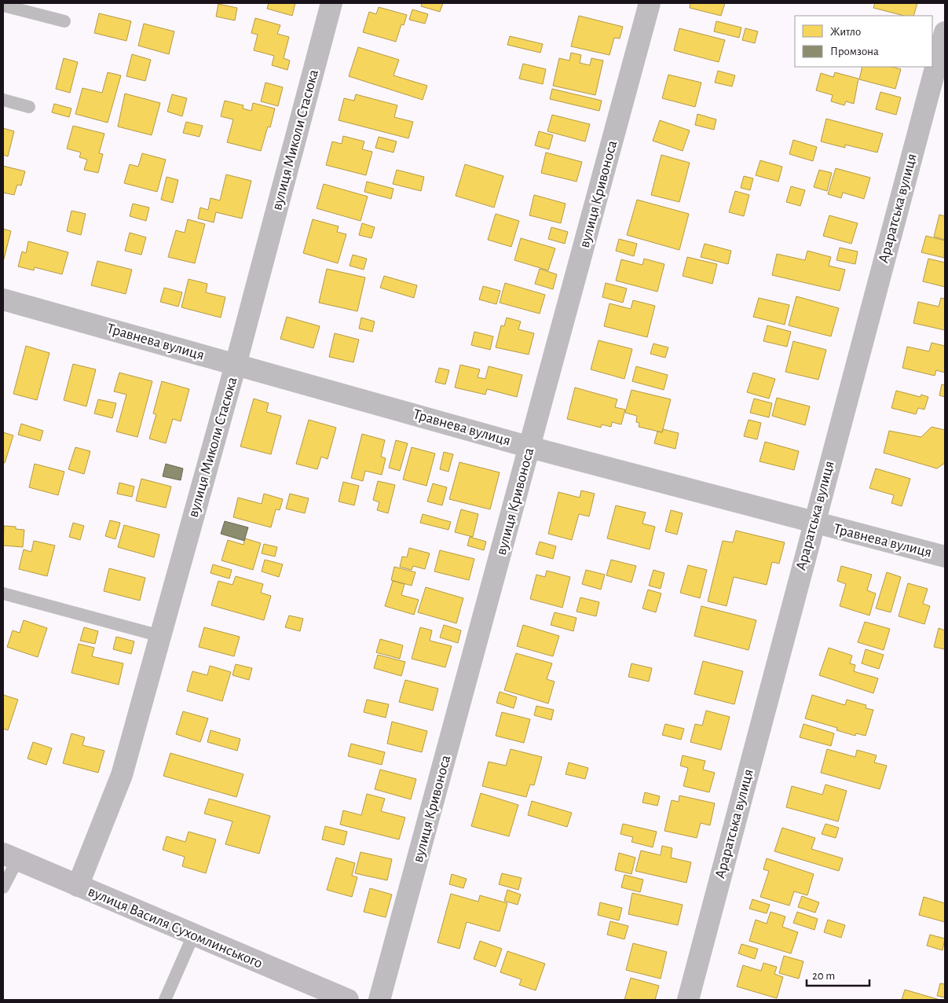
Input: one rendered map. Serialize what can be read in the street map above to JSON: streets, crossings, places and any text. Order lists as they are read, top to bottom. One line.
{"streets":{"main road":["вулиця Василя Сухомлинського"],"street":["вулиця Миколи Стасюка","вулиця Кривоноса","Араратська вулиця","Травнева вулиця"]},"crossings":[["вулиця Миколи Стасюка","Травнева вулиця"],["вулиця Миколи Стасюка","вулиця Василя Сухомлинського"],["вулиця Кривоноса","Травнева вулиця"],["Араратська вулиця","Травнева вулиця"]],"legend":["Житло","Промзона"],"scale_bar":"20 m"}
